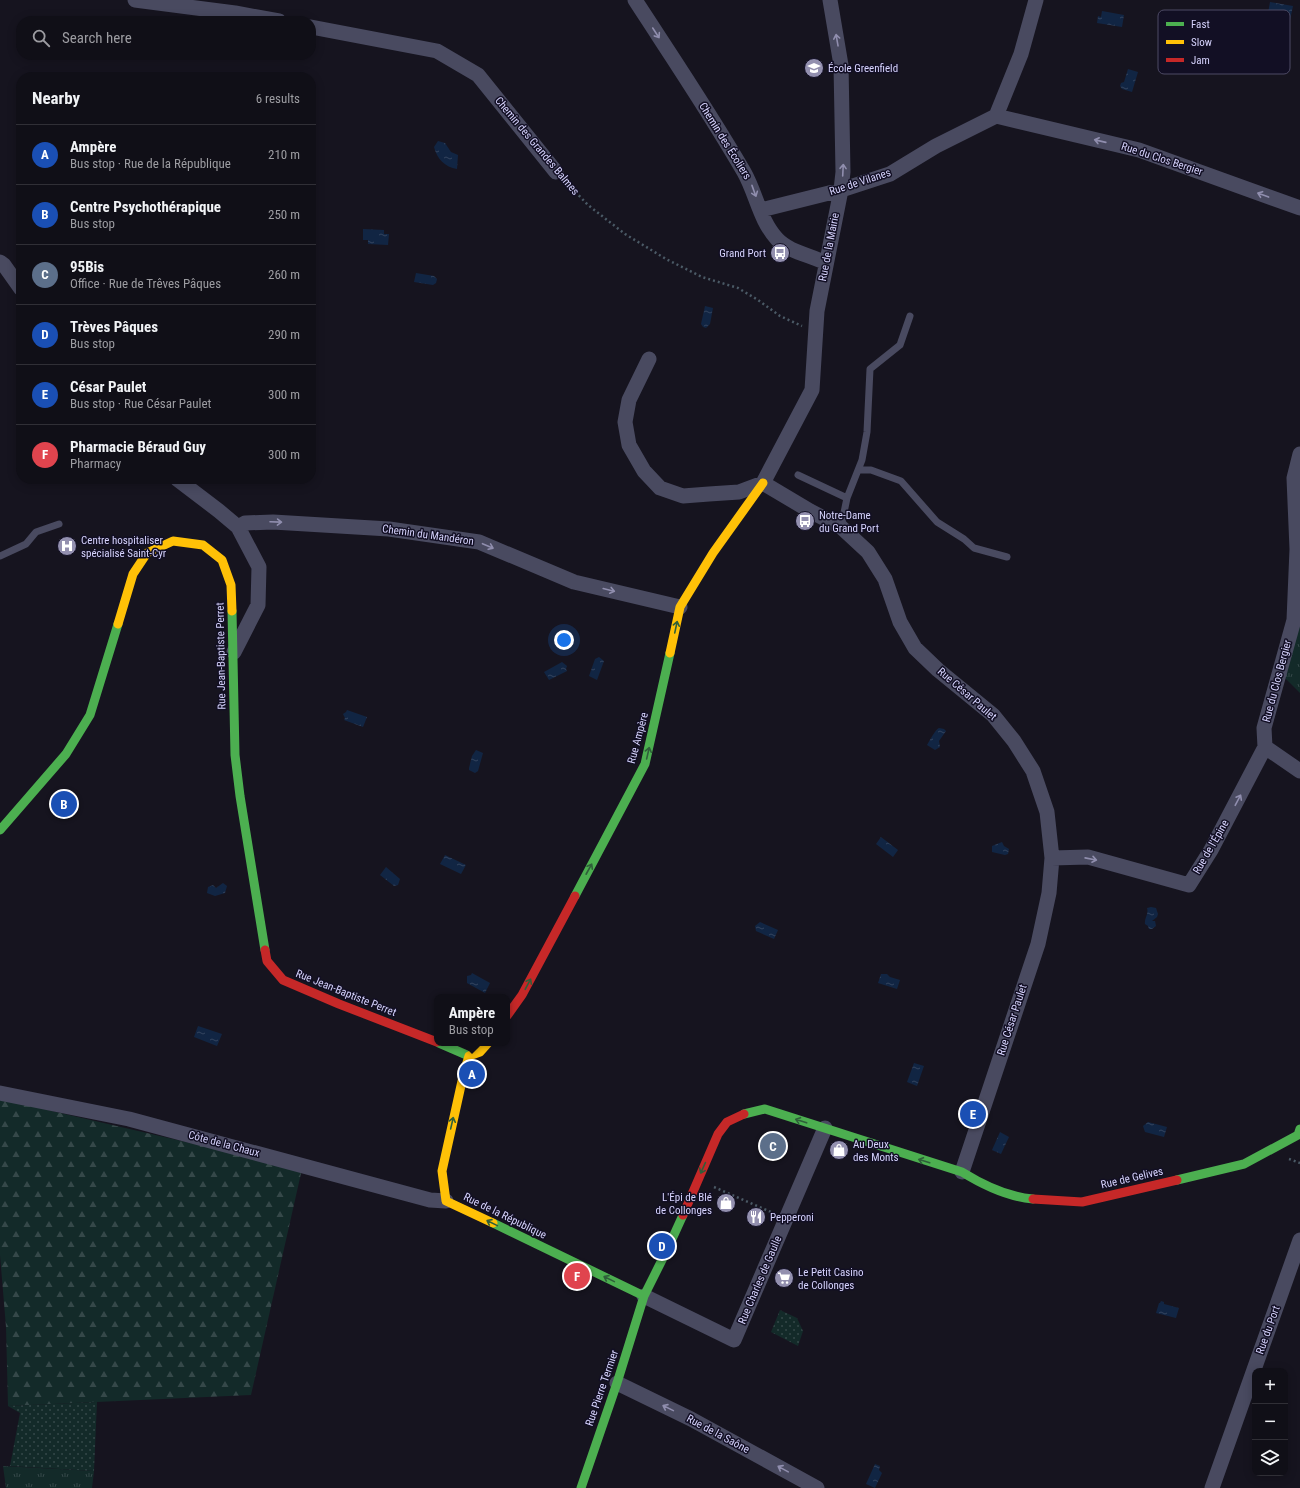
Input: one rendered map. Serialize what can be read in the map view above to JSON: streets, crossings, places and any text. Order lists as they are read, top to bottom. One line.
{"streets":{"street":["Chemin des Écoliers","Chemin des Grandes Balmes","Rue du Clos Bergier","Rue de Vilanes","Rue de la Mairie","Chemin du Mandéron","Rue Jean-Baptiste Perret","Rue César Paulet","Rue Ampère","Rue de l'Épine","Côte de la Chaux","Rue de Gelives","Rue de la République","Rue Charles de Gaulle","Rue du Port","Rue Pierre Termier","Rue de la Saône"]},"crossings":[["Chemin des Écoliers","Rue de Vilanes"],["Chemin des Écoliers","Rue de la Mairie"],["Chemin des Grandes Balmes","Rue de la Mairie"],["Rue du Clos Bergier","Rue de Vilanes"],["Rue du Clos Bergier","Rue de l'Épine"],["Rue de Vilanes","Rue de la Mairie"],["Rue de la Mairie","Rue César Paulet"],["Rue de la Mairie","Rue Ampère"],["Chemin du Mandéron","Rue Ampère"],["Rue Jean-Baptiste Perret","Rue de la République"],["Rue César Paulet","Rue Ampère"],["Rue César Paulet","Rue de l'Épine"],["Rue César Paulet","Rue de Gelives"],["Côte de la Chaux","Rue de la République"],["Rue de Gelives","Rue Charles de Gaulle"],["Rue de Gelives","Rue Pierre Termier"],["Rue de la République","Rue Charles de Gaulle"],["Rue de la République","Rue Pierre Termier"],["Rue Charles de Gaulle","Rue Pierre Termier"],["Rue Pierre Termier","Rue de la Saône"]],"one_way":["Chemin des Écoliers","Rue du Clos Bergier","Rue de la Mairie","Chemin du Mandéron","Rue Ampère","Rue de l'Épine","Rue de la République","Rue Pierre Termier","Rue de la Saône"],"places":{"school or university":["École Greenfield"],"bus stop":["Grand Port","Notre-Dame du Grand Port"],"hospital":["Centre hospitaliser spécialisé Saint-Cyr"],"shop":["Au Deux des Monts","L'Épi de Blé de Collonges"],"restaurant":["Pepperoni"],"supermarket":["Le Petit Casino de Collonges"]},"legend":["Fast","Slow","Jam"],"page":{"search":"Search here","heading":["Nearby","6 results"],"list":[{"mark":"A","name":"Ampère","note":"Bus stop · Rue de la République","value":"210 m"},{"mark":"B","name":"Centre Psychothérapique","note":"Bus stop","value":"250 m"},{"mark":"C","name":"95Bis","note":"Office · Rue de Trêves Pâques","value":"260 m"},{"mark":"D","name":"Trèves Pâques","note":"Bus stop","value":"290 m"},{"mark":"E","name":"César Paulet","note":"Bus stop · Rue César Paulet","value":"300 m"},{"mark":"F","name":"Pharmacie Béraud Guy","note":"Pharmacy","value":"300 m"}],"pins":["B","A","E","C","D","F"],"popup":["Ampère","Bus stop"],"map_buttons":["+","−"]}}
